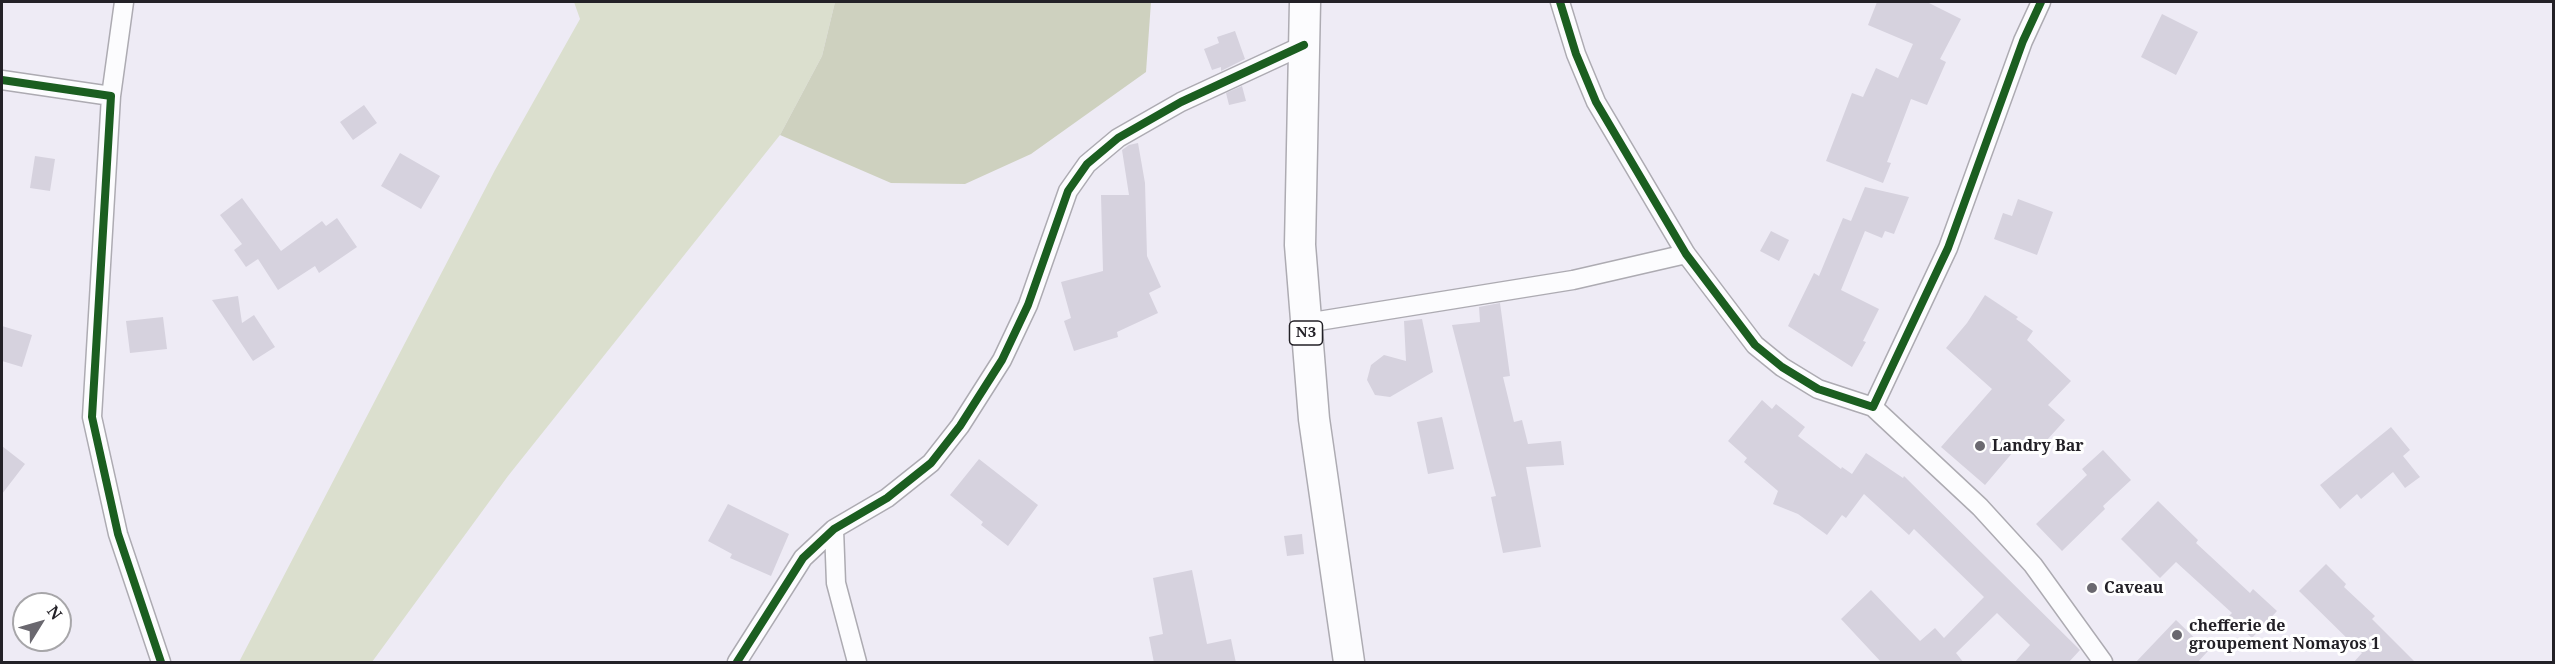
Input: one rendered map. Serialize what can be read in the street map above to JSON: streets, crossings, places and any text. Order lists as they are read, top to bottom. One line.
{"streets":{"highway":["N3"]},"places":["Landry Bar","Caveau","chefferie de groupement Nomayos 1"],"north":"top right"}
